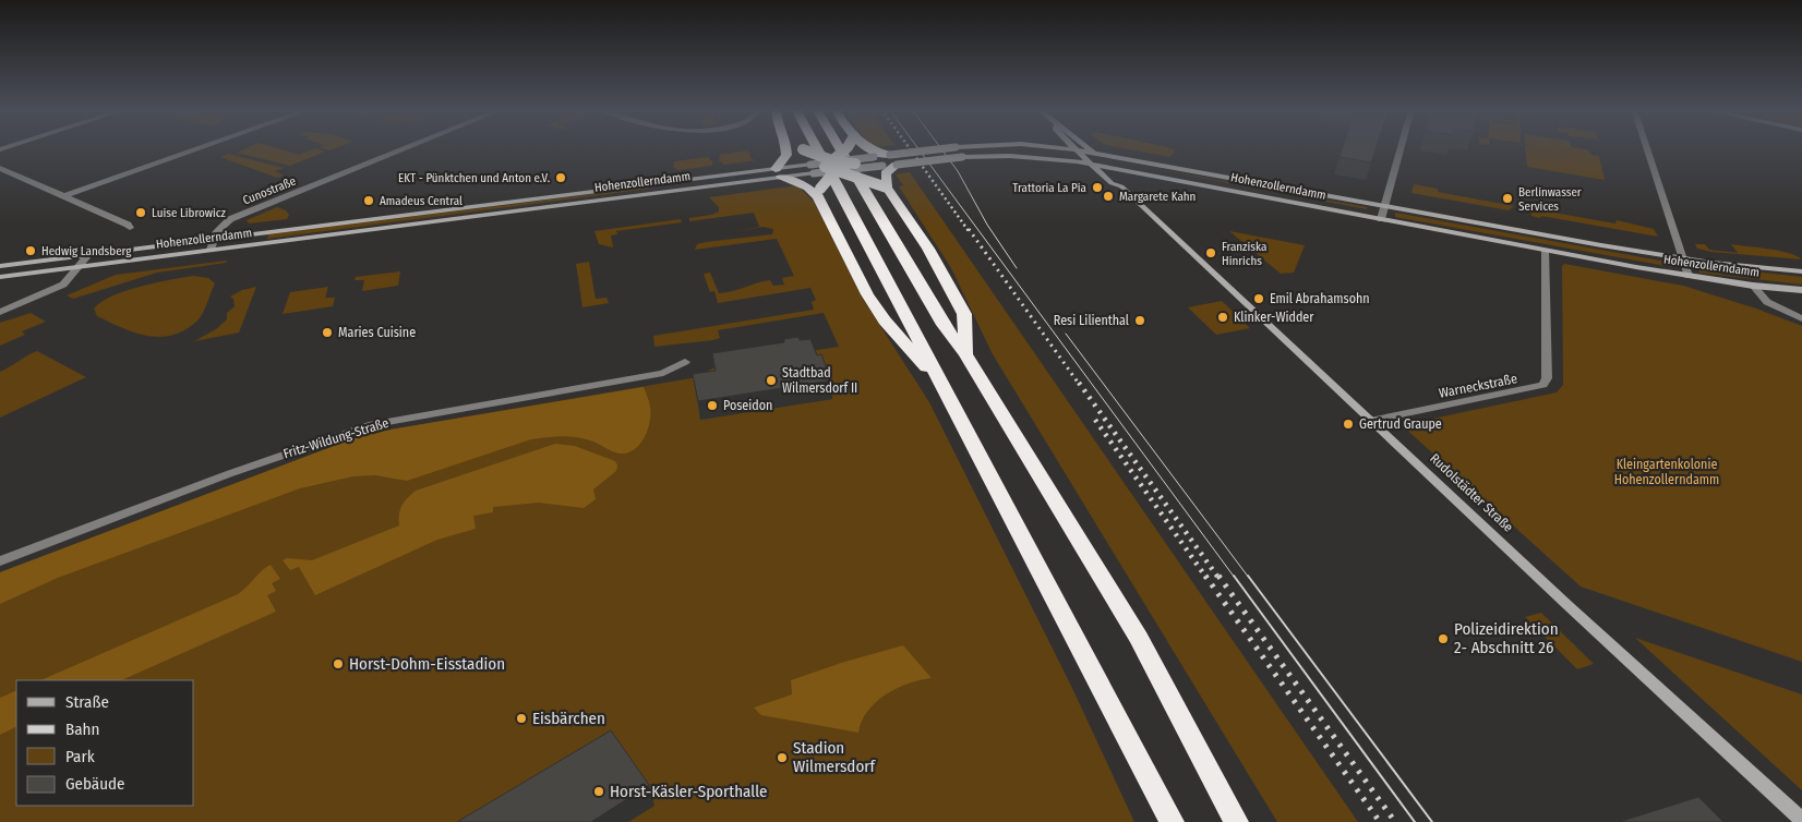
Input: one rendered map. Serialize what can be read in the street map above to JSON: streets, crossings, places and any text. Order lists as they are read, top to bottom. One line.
{"streets":{"main road":["Hohenzollerndamm","Rudolstädter Straße"],"street":["Cunostraße","Warneckstraße","Fritz-Wildung-Straße"]},"crossings":[["Hohenzollerndamm","Cunostraße"],["Hohenzollerndamm","Warneckstraße"],["Hohenzollerndamm","Rudolstädter Straße"],["Warneckstraße","Rudolstädter Straße"]],"parks":["Kleingartenkolonie Hohenzollerndamm"],"places":["EKT - Pünktchen und Anton e.V.","Trattoria La Pia","Margarete Kahn","Berlinwasser Services","Amadeus Central","Luise Librowicz","Hedwig Landsberg","Franziska Hinrichs","Emil Abrahamsohn","Klinker-Widder","Resi Lilienthal","Maries Cuisine","Stadtbad Wilmersdorf II","Poseidon","Gertrud Graupe","Polizeidirektion 2- Abschnitt 26","Horst-Dohm-Eisstadion","Eisbärchen","Stadion Wilmersdorf","Horst-Käsler-Sporthalle"],"legend":["Straße","Bahn","Park","Gebäude"]}
